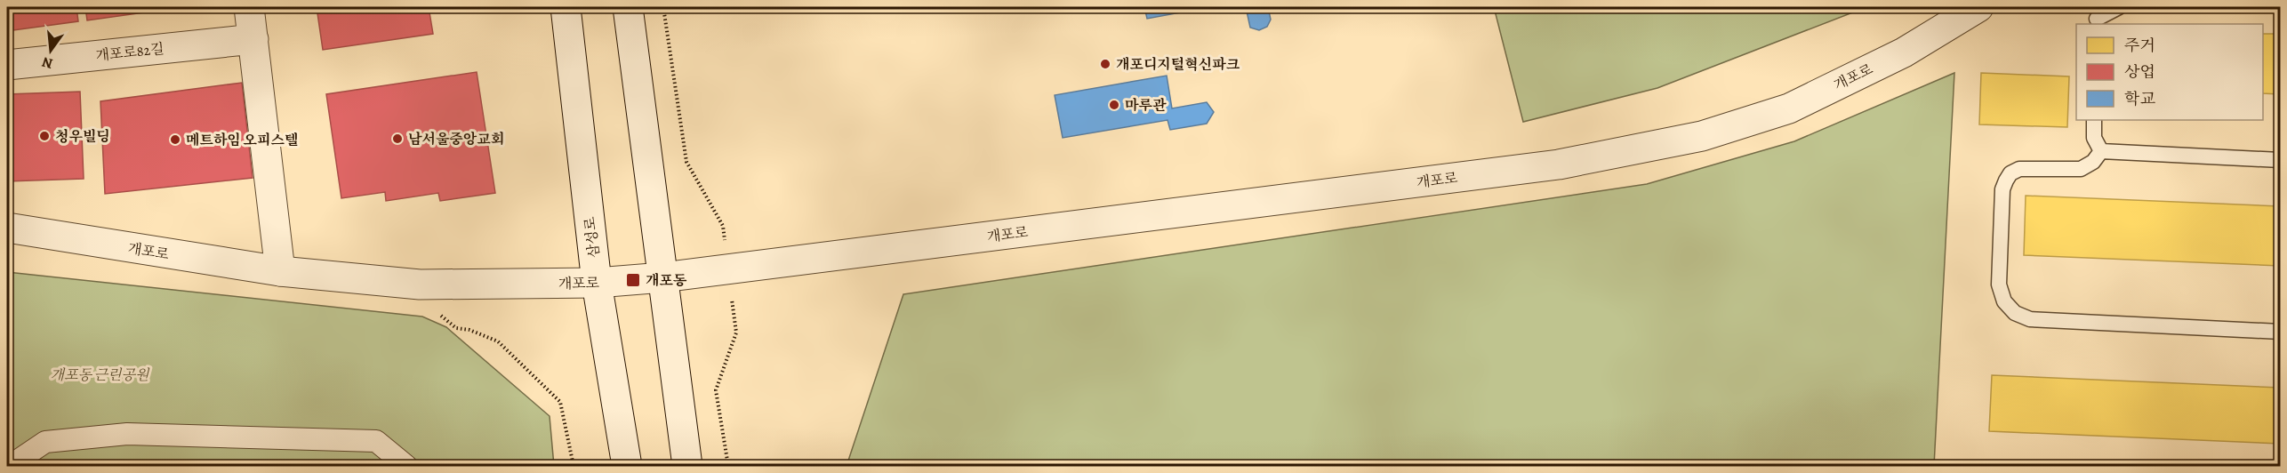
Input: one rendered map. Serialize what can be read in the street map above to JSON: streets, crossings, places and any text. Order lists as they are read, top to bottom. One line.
{"streets":{"street":["개포로82길","개포로","삼성로"]},"crossings":[["개포로","삼성로"]],"parks":["개포동 근린공원"],"places":{"other":["개포디지털혁신파크","마루관","청우빌딩","남서울중앙교회","메트하임 오피스텔"],"transit":["개포동"]},"legend":["주거","상업","학교"],"north":"bottom"}
